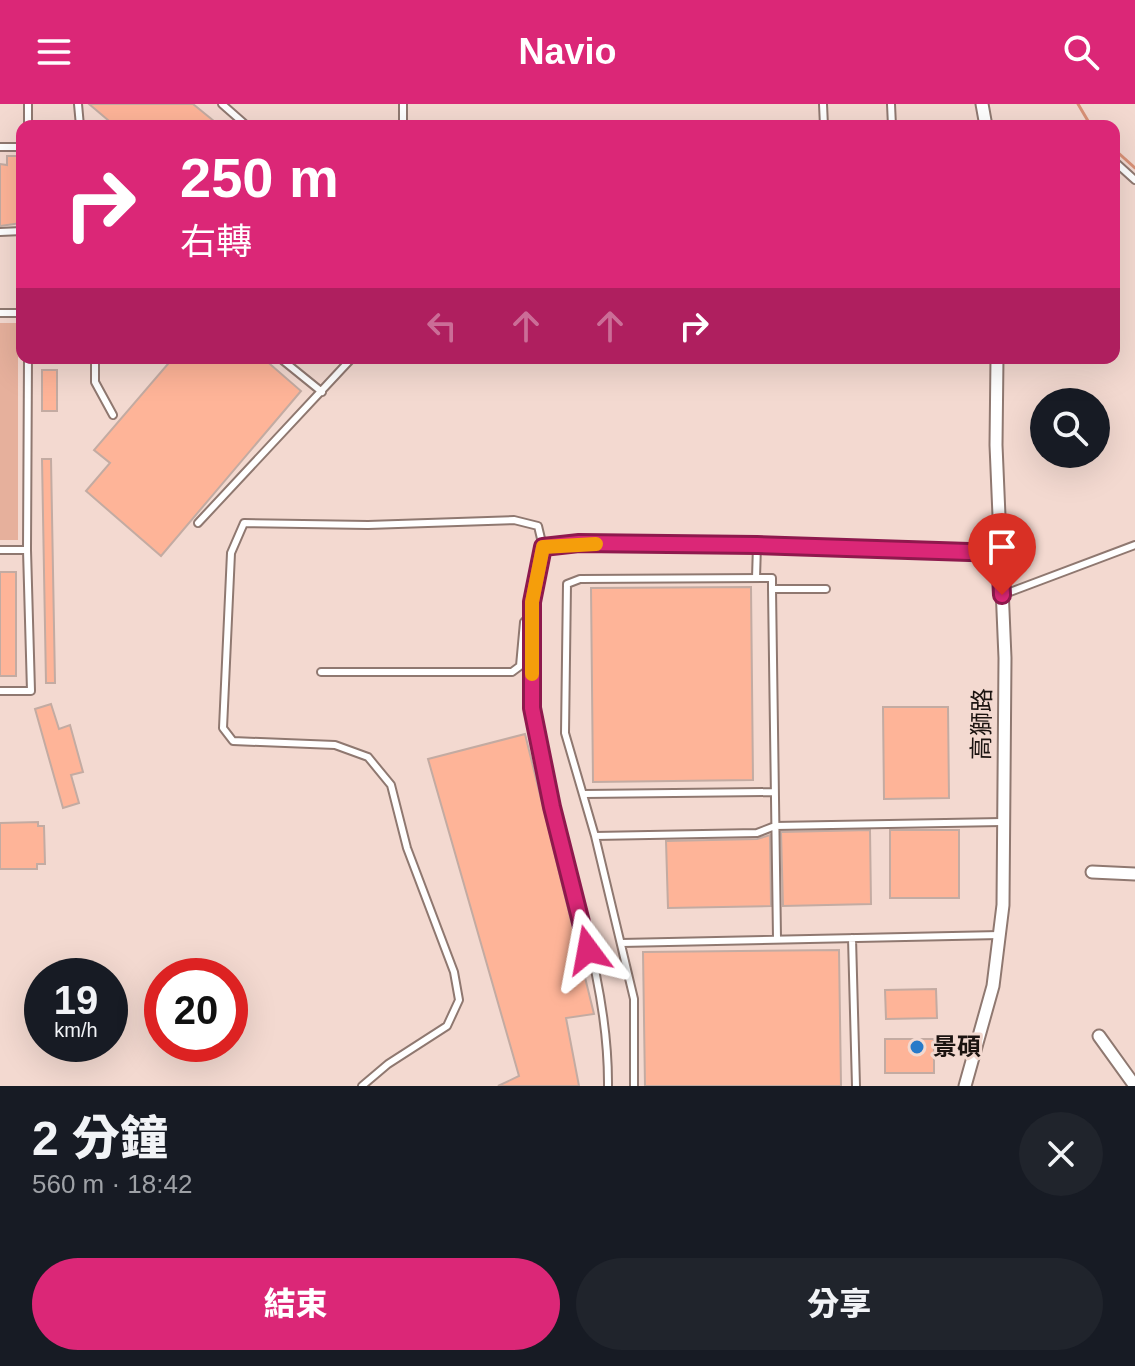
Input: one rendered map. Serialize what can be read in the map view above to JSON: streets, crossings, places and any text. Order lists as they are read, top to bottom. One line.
{"streets":{"street":["高獅路"]},"places":["景碩"],"page":{"header":"Navio","turn":["250 m","右轉"],"speed":"19 km/h","limit":"20","heading":["2 分鐘","560 m · 18:42"],"buttons":["結束","分享"]}}
